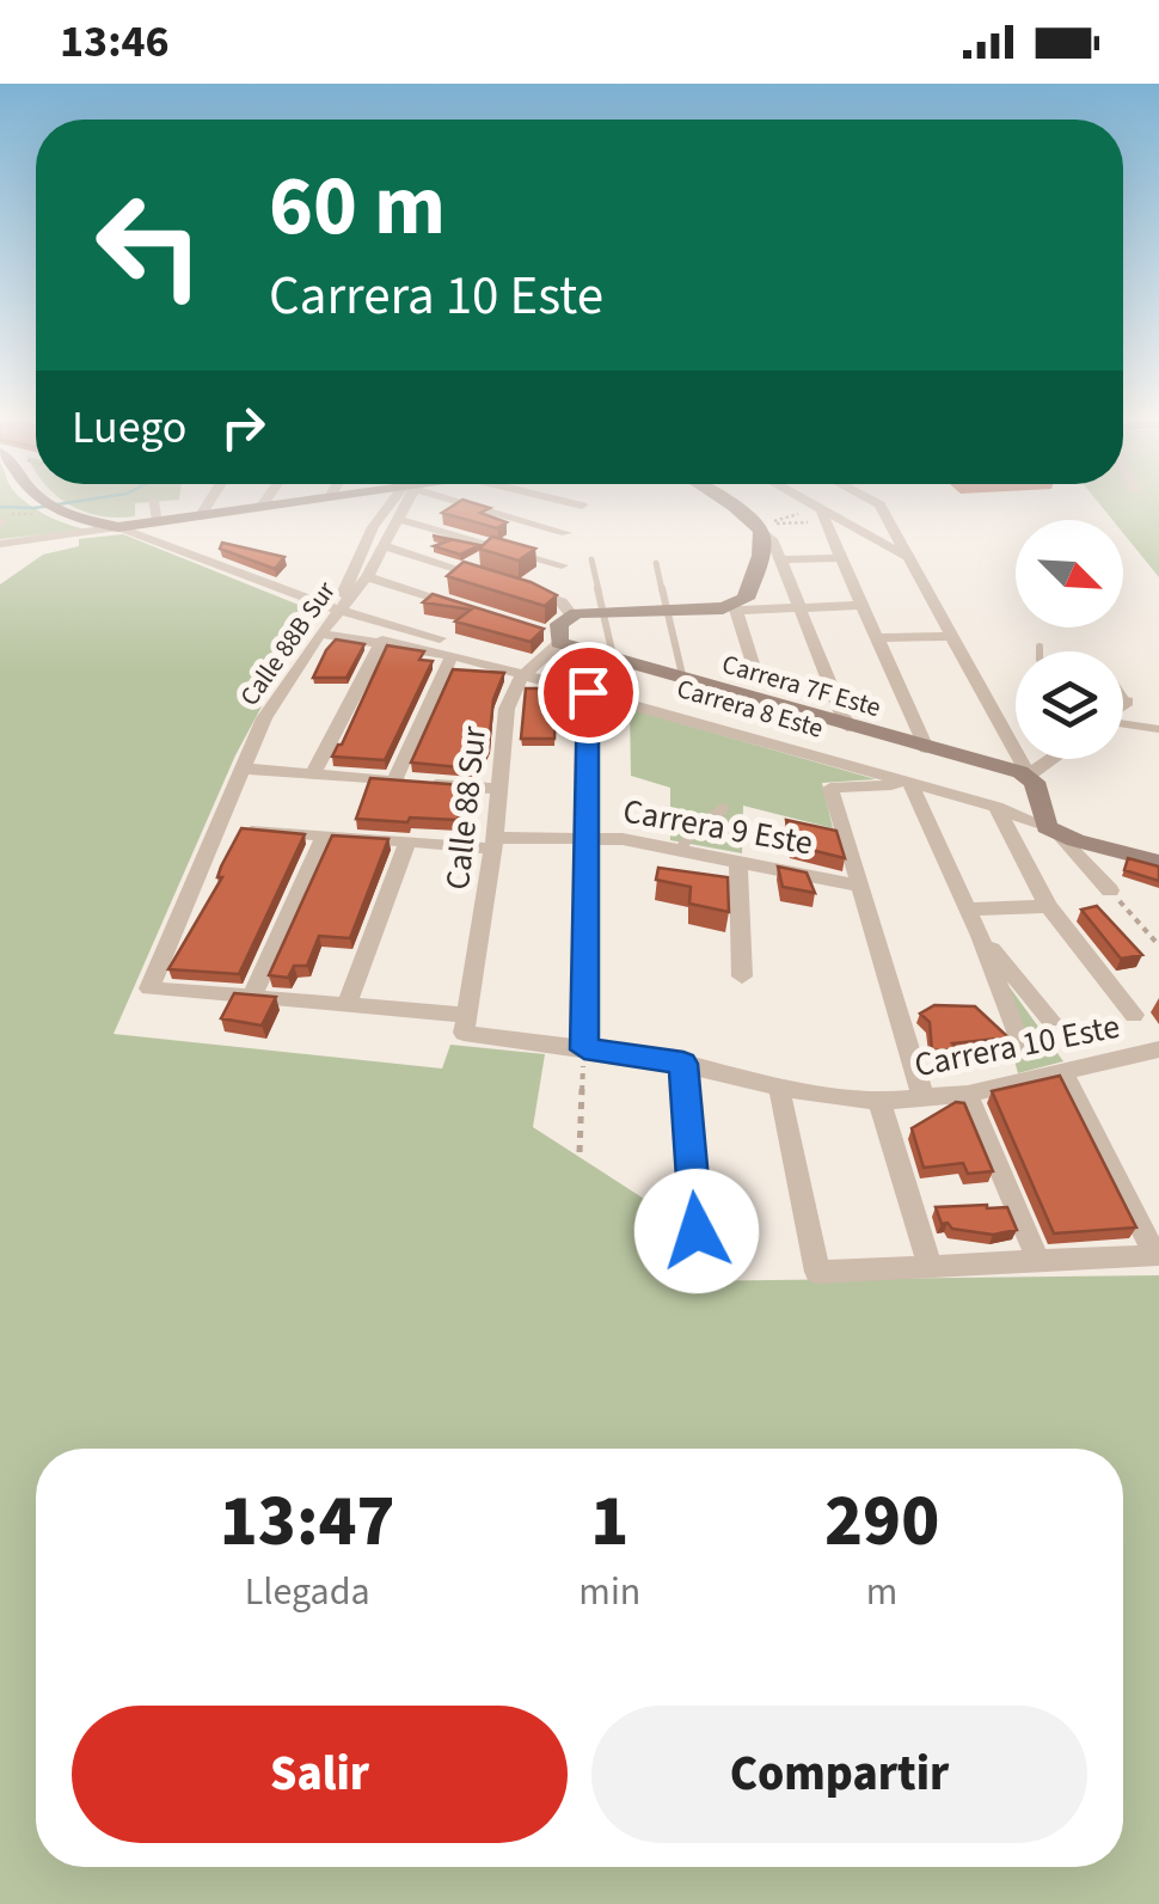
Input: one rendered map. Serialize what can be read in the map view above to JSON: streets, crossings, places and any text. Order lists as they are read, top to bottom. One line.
{"streets":{"street":["Calle 88B Sur","Carrera 7F Este","Carrera 8 Este","Calle 88 Sur","Carrera 9 Este","Carrera 10 Este"]},"crossings":[["Calle 88B Sur","Carrera 8 Este"],["Calle 88B Sur","Carrera 10 Este"],["Carrera 7F Este","Calle 88 Sur"],["Carrera 8 Este","Calle 88 Sur"],["Calle 88 Sur","Carrera 9 Este"],["Calle 88 Sur","Carrera 10 Este"]],"north":"bottom right","page":{"status":"13:46","turn":["60 m","Carrera 10 Este"],"then":"Luego","eta":["13:47","Llegada","1","min","290","m"],"buttons":["Salir","Compartir"]}}
